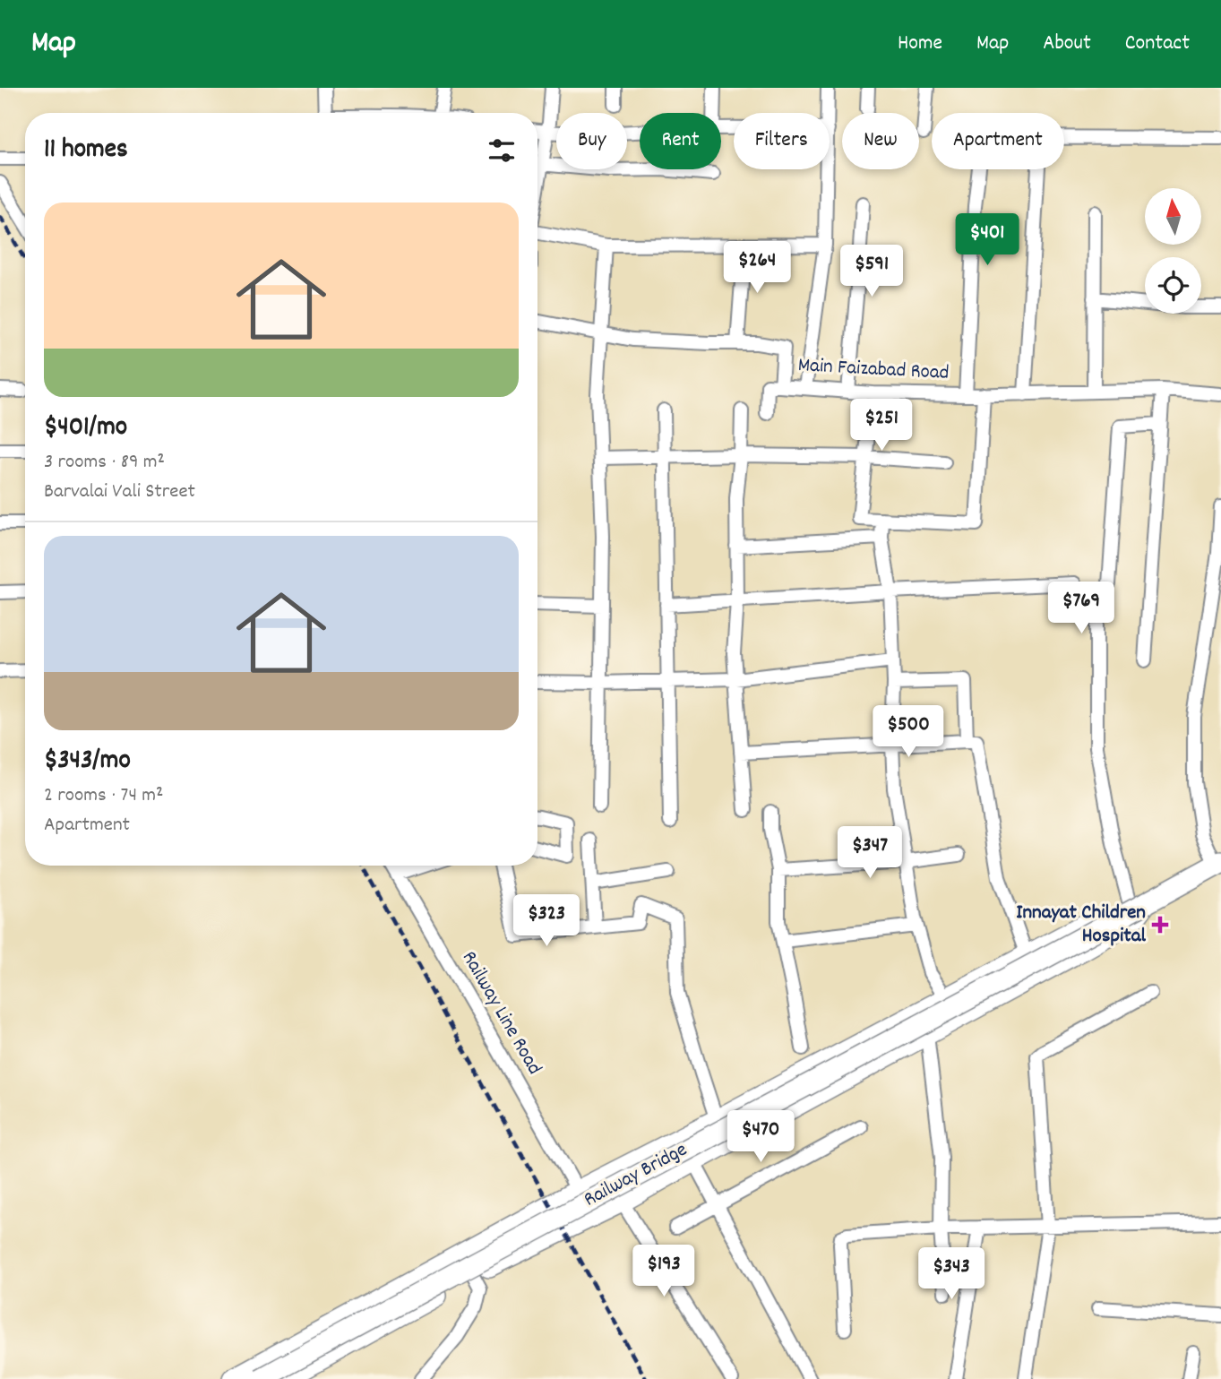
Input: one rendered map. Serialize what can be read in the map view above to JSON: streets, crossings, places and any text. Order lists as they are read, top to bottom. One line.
{"streets":{"main road":["Railway Bridge"],"street":["Main Faizabad Road","Railway Line Road"]},"places":{"health":["Innayat Children Hospital"]},"north":"top","page":{"header":"Map","nav":["Home","Map","About","Contact"],"chip":["Buy","Rent","Filters","New","Apartment"],"heading":"11 homes","list":[{"name":"$401/mo","note":"3 rooms · 89 m² · Barvalai Vali Street"},{"name":"$343/mo","note":"2 rooms · 74 m² · Apartment"}],"price":["$401","$264","$591","$251","$769","$500","$347","$323","$470","$193","$343"]}}
